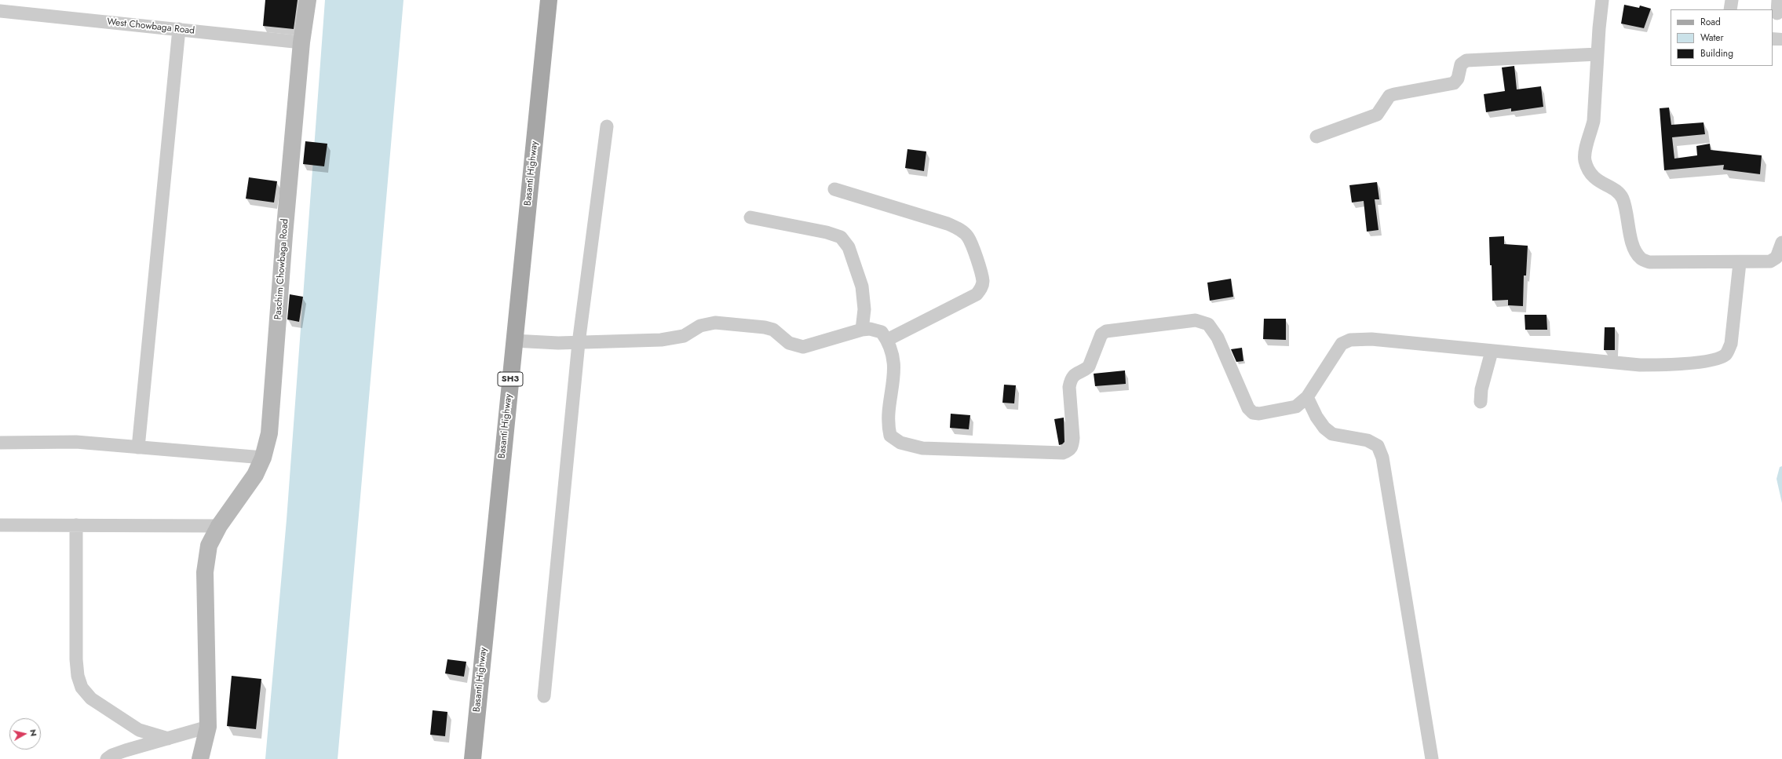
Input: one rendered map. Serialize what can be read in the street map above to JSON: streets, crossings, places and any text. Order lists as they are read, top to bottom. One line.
{"streets":{"main road":["Basanti Highway","SH3"],"street":["West Chowbaga Road","Paschim Chowbaga Road"]},"crossings":[["West Chowbaga Road","Paschim Chowbaga Road"]],"legend":["Road","Water","Building"],"north":"right"}
